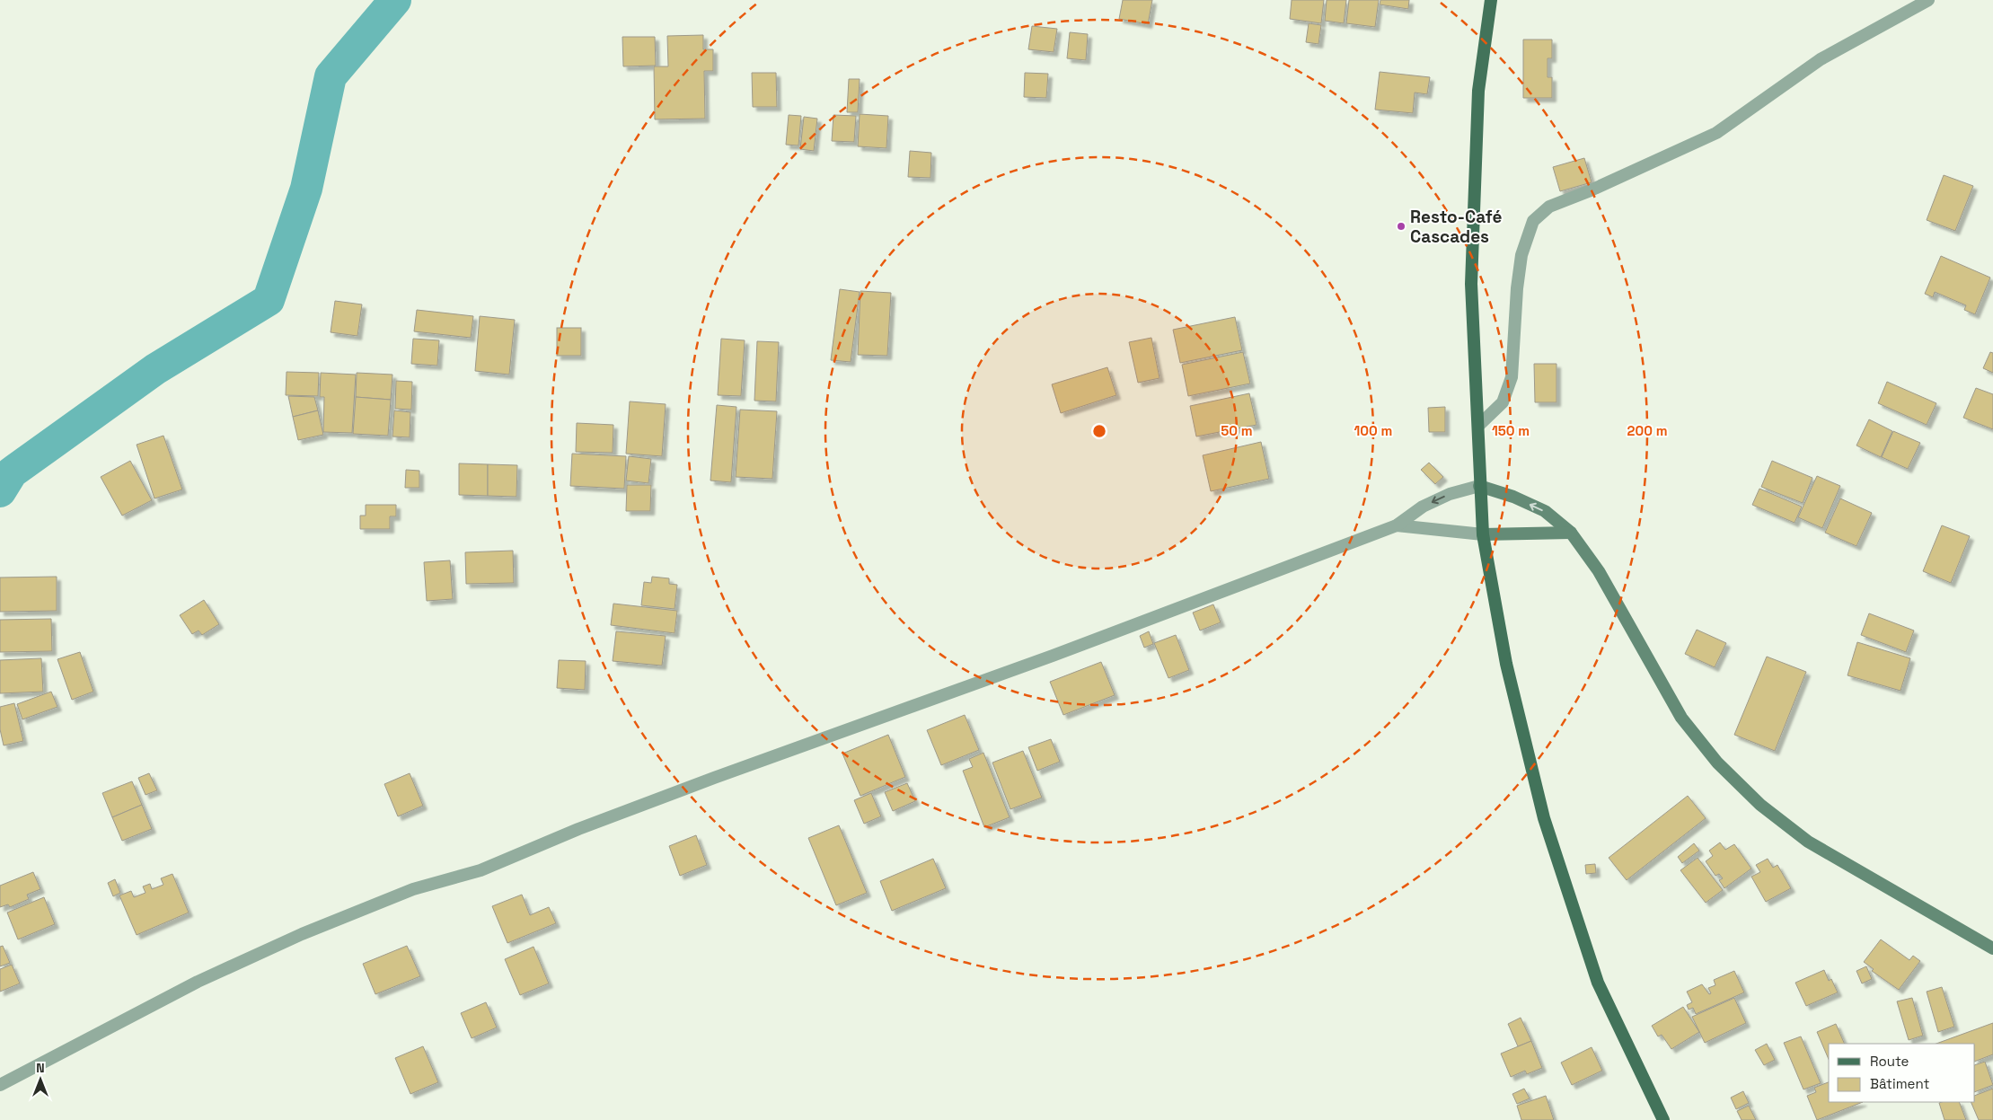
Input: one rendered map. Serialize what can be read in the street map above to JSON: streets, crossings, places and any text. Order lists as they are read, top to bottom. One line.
{"places":["Resto-Café Cascades"],"legend":["Route","Bâtiment"],"north":"top","rings":["50 m","100 m","150 m","200 m"]}
